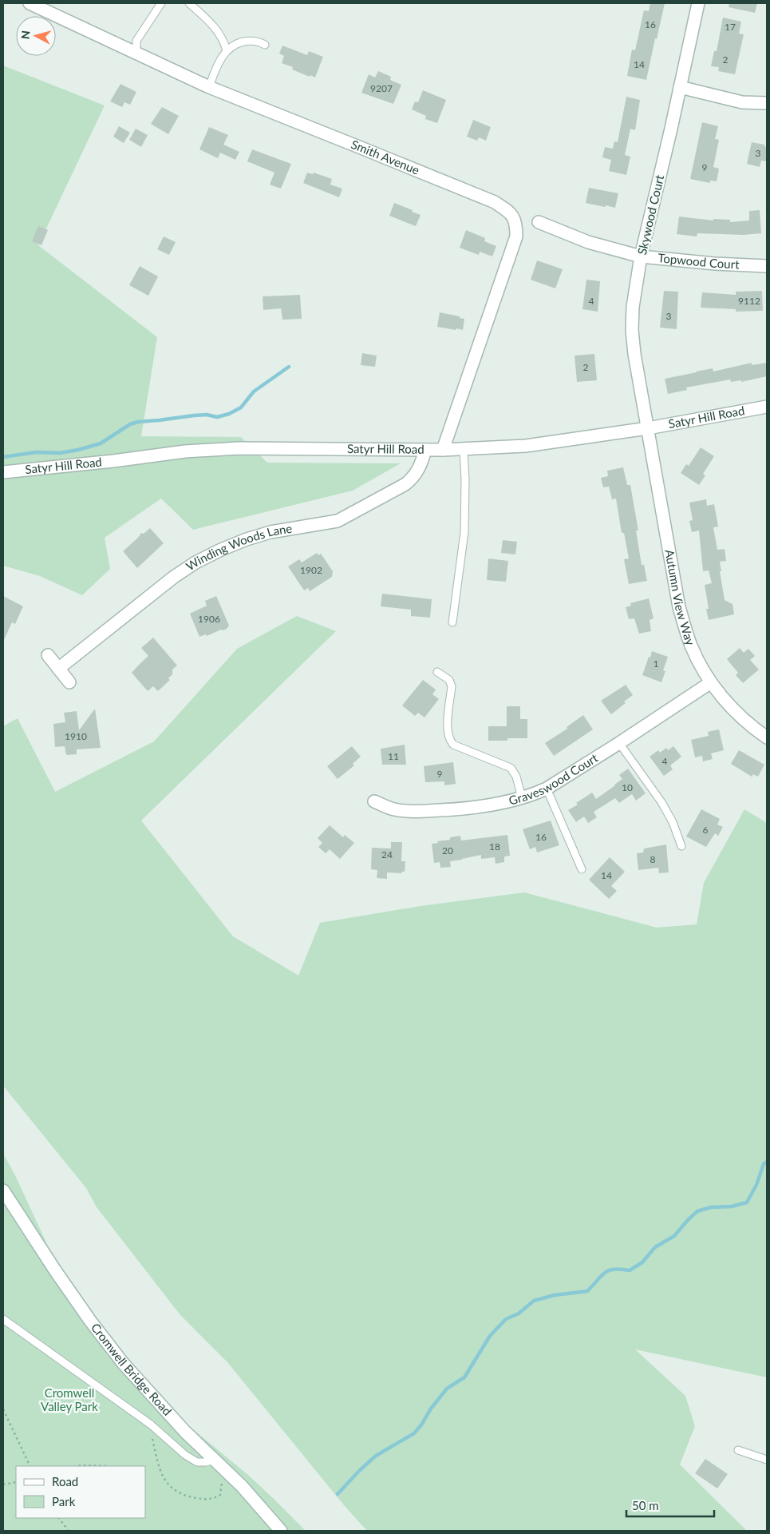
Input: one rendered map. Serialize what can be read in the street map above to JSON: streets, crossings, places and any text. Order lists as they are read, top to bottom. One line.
{"streets":{"street":["Smith Avenue","Skywood Court","Topwood Court","Satyr Hill Road","Winding Woods Lane","Autumn View Way","Graveswood Court","Cromwell Bridge Road"]},"crossings":[["Smith Avenue","Satyr Hill Road"],["Skywood Court","Topwood Court"],["Skywood Court","Satyr Hill Road"],["Skywood Court","Autumn View Way"],["Satyr Hill Road","Winding Woods Lane"],["Satyr Hill Road","Autumn View Way"],["Autumn View Way","Graveswood Court"]],"parks":["Cromwell Valley Park"],"house_numbers":["16","17","2","14","9207","3","9","4","9112","3","2","1902","1906","1","1910","11","4","9","10","6","16","18","20","24","8","14"],"legend":["Road","Park"],"scale_bar":"50 m","north":"left"}
